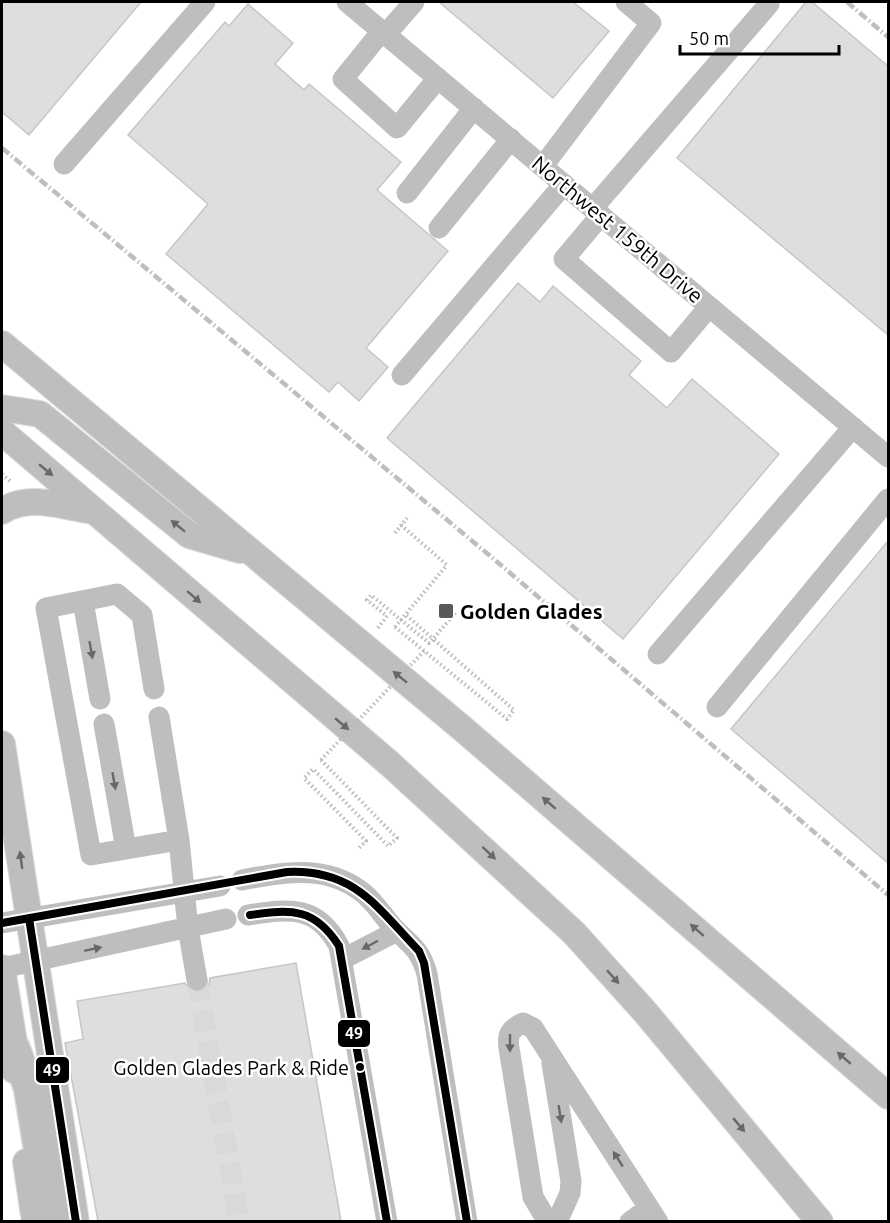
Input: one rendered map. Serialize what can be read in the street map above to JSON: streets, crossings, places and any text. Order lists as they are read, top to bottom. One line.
{"streets":{"street":["Northwest 159th Drive"]},"places":{"transit":["Golden Glades"],"other":["Golden Glades Park & Ride"]},"lines":["transit line 49"],"scale_bar":"50 m"}
